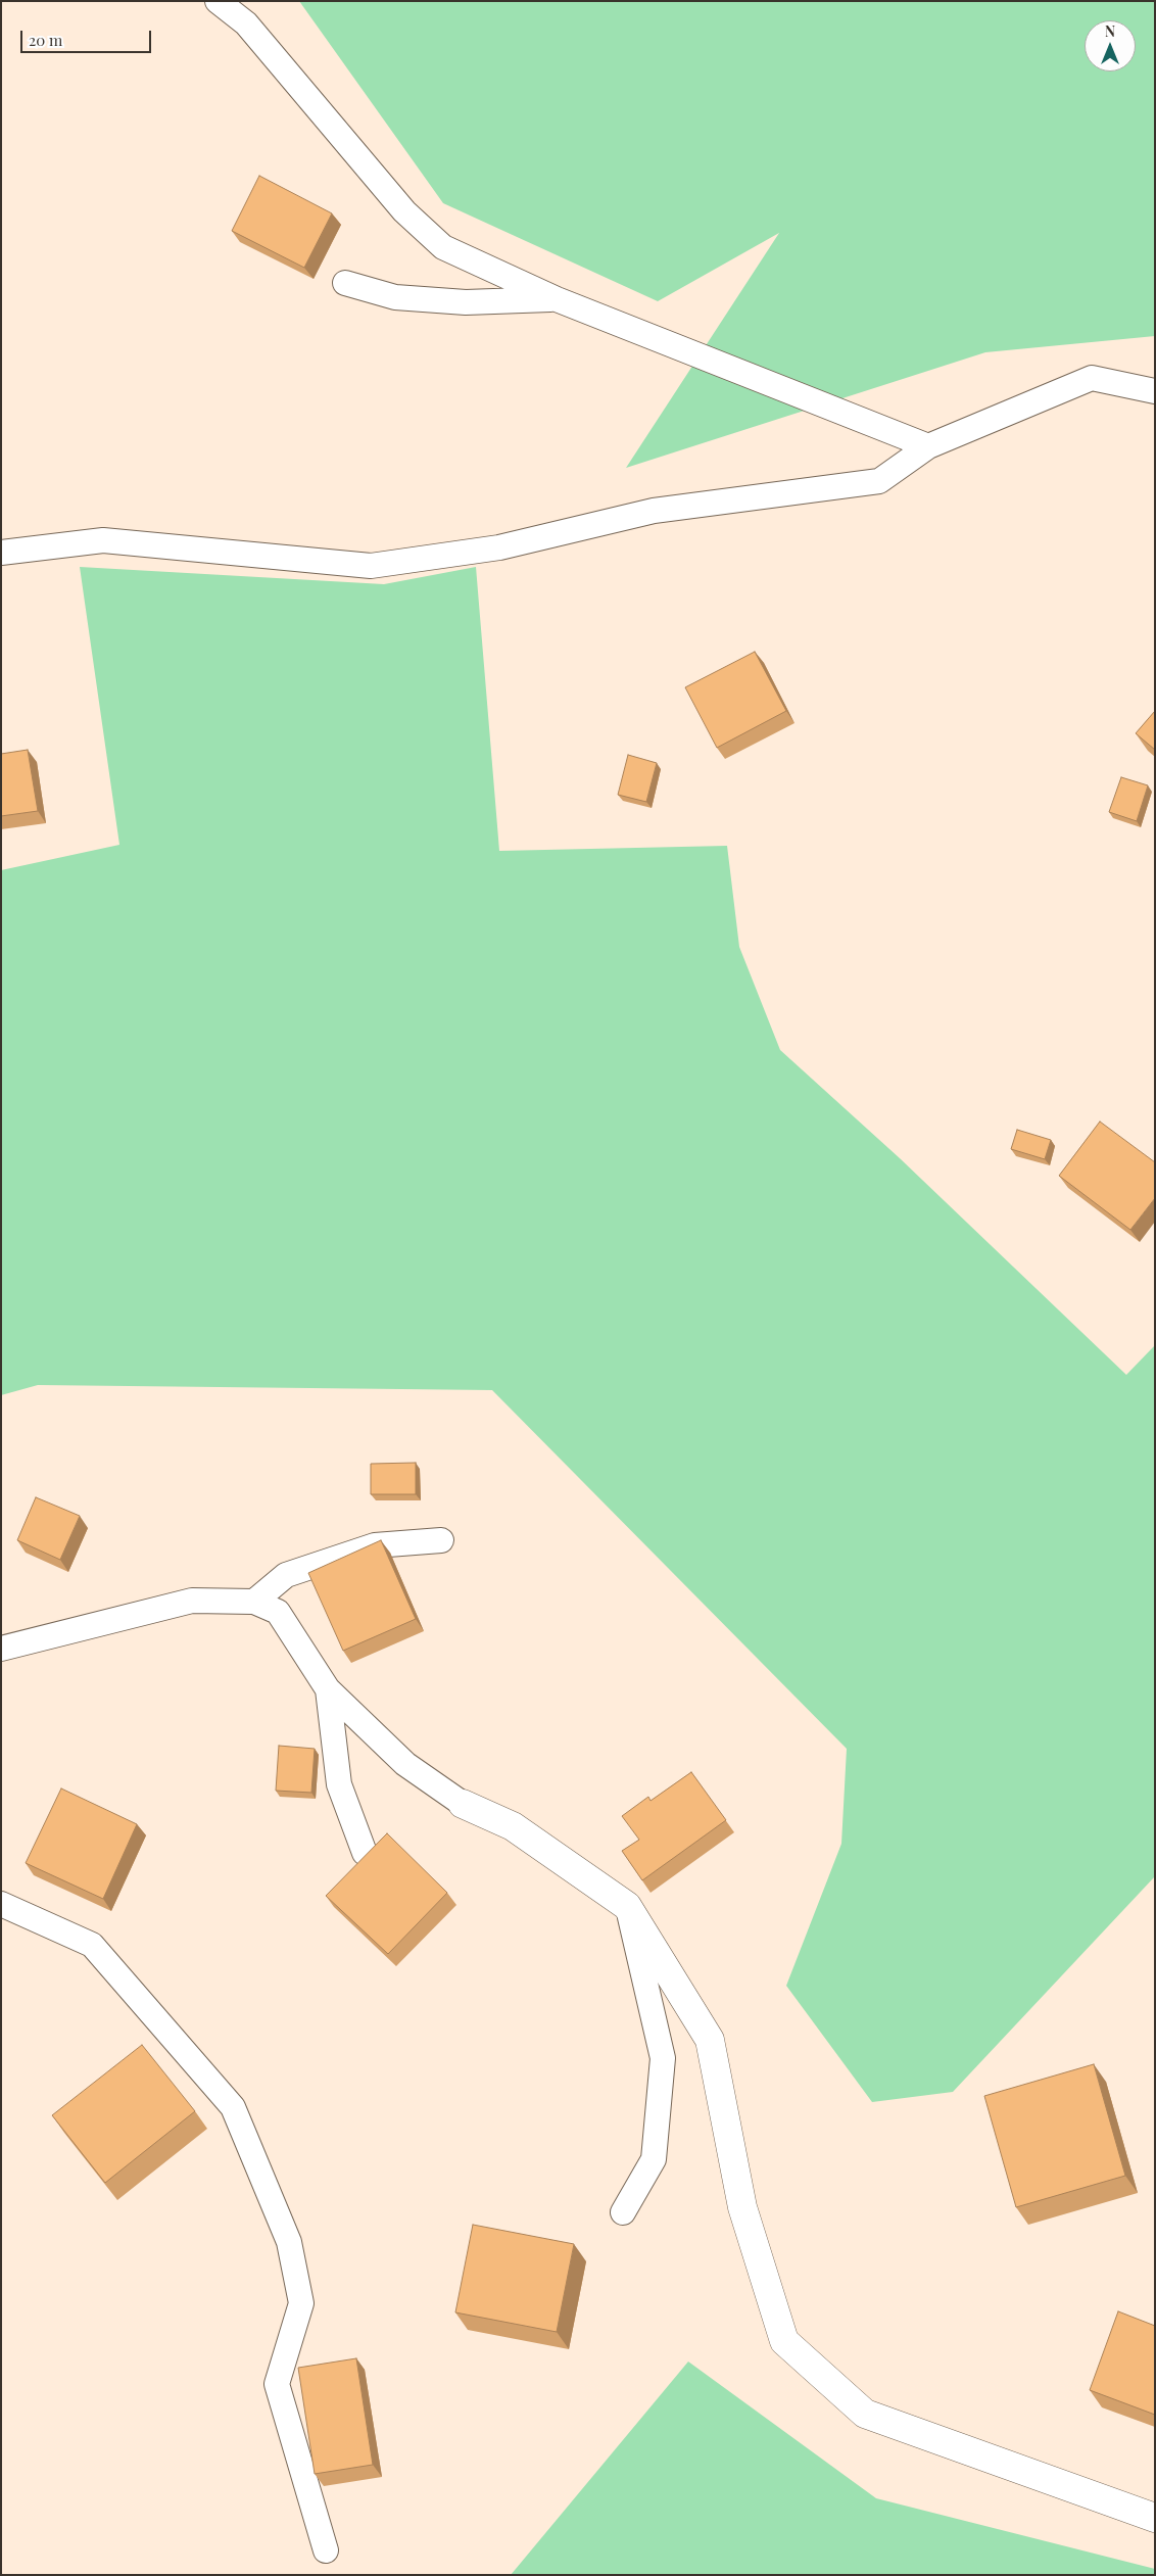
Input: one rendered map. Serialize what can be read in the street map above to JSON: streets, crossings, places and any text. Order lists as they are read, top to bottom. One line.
{"scale_bar":"20 m","north":"top"}
